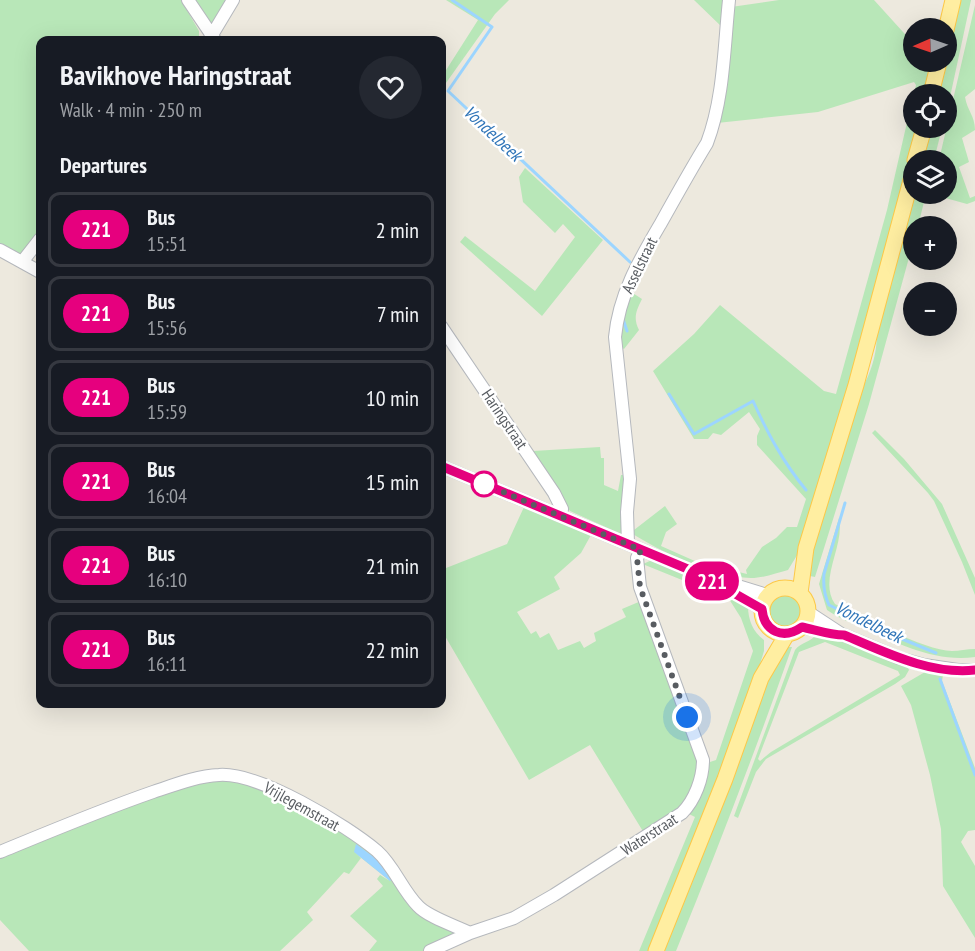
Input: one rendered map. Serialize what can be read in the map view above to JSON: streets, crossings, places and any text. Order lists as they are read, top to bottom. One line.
{"streets":{"street":["Asselstraat","Haringstraat","Vrijlegemstraat","Waterstraat"]},"crossings":[["Vrijlegemstraat","Waterstraat"]],"water":["Vondelbeek"],"lines":["bus line 221"],"north":"left","page":{"on_map":"221","map_buttons":["+","−"],"heading":[["Bavikhove Haringstraat","Walk · 4 min · 250 m"],"Departures"],"list":[{"mark":"221","name":"Bus","note":"15:51","value":"2 min"},{"mark":"221","name":"Bus","note":"15:56","value":"7 min"},{"mark":"221","name":"Bus","note":"15:59","value":"10 min"},{"mark":"221","name":"Bus","note":"16:04","value":"15 min"},{"mark":"221","name":"Bus","note":"16:10","value":"21 min"},{"mark":"221","name":"Bus","note":"16:11","value":"22 min"}]}}
